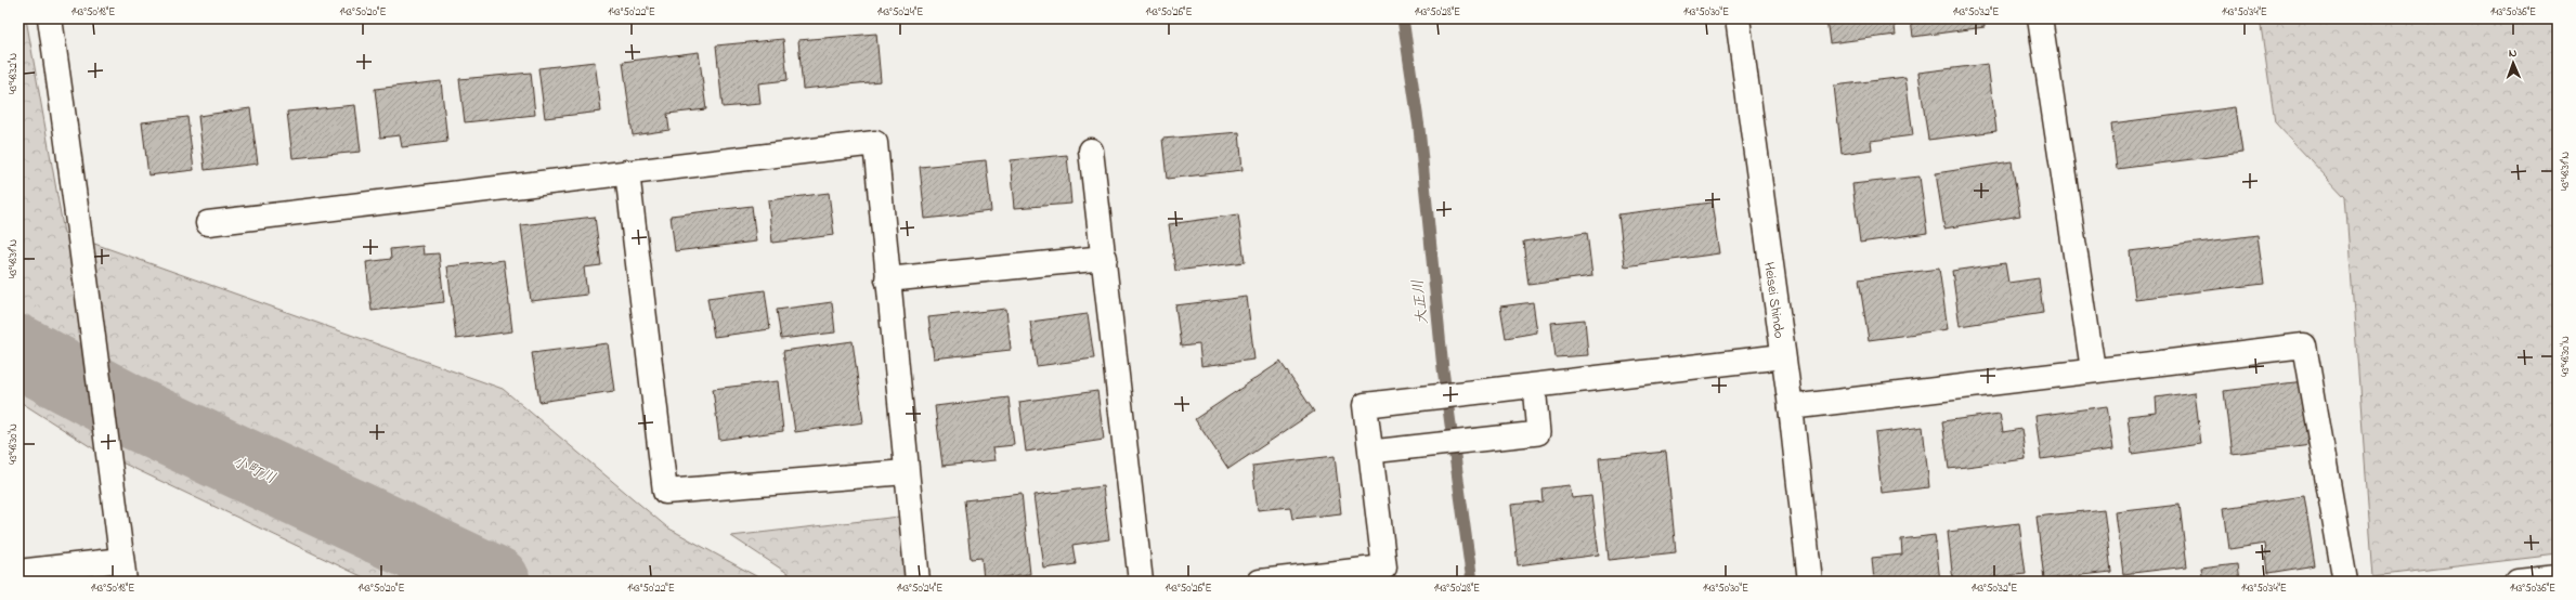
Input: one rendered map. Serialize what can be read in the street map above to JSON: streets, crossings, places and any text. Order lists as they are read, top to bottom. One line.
{"streets":{"street":["Heisei Shindo"]},"water":["大正川","小町川"],"north":"top","coordinates":["143°50'18\"E","143°50'20\"E","143°50'22\"E","143°50'24\"E","143°50'26\"E","143°50'28\"E","143°50'30\"E","143°50'32\"E","143°50'34\"E","143°50'36\"E","43°48'32\"N","43°48'31\"N","43°48'30\"N"]}
